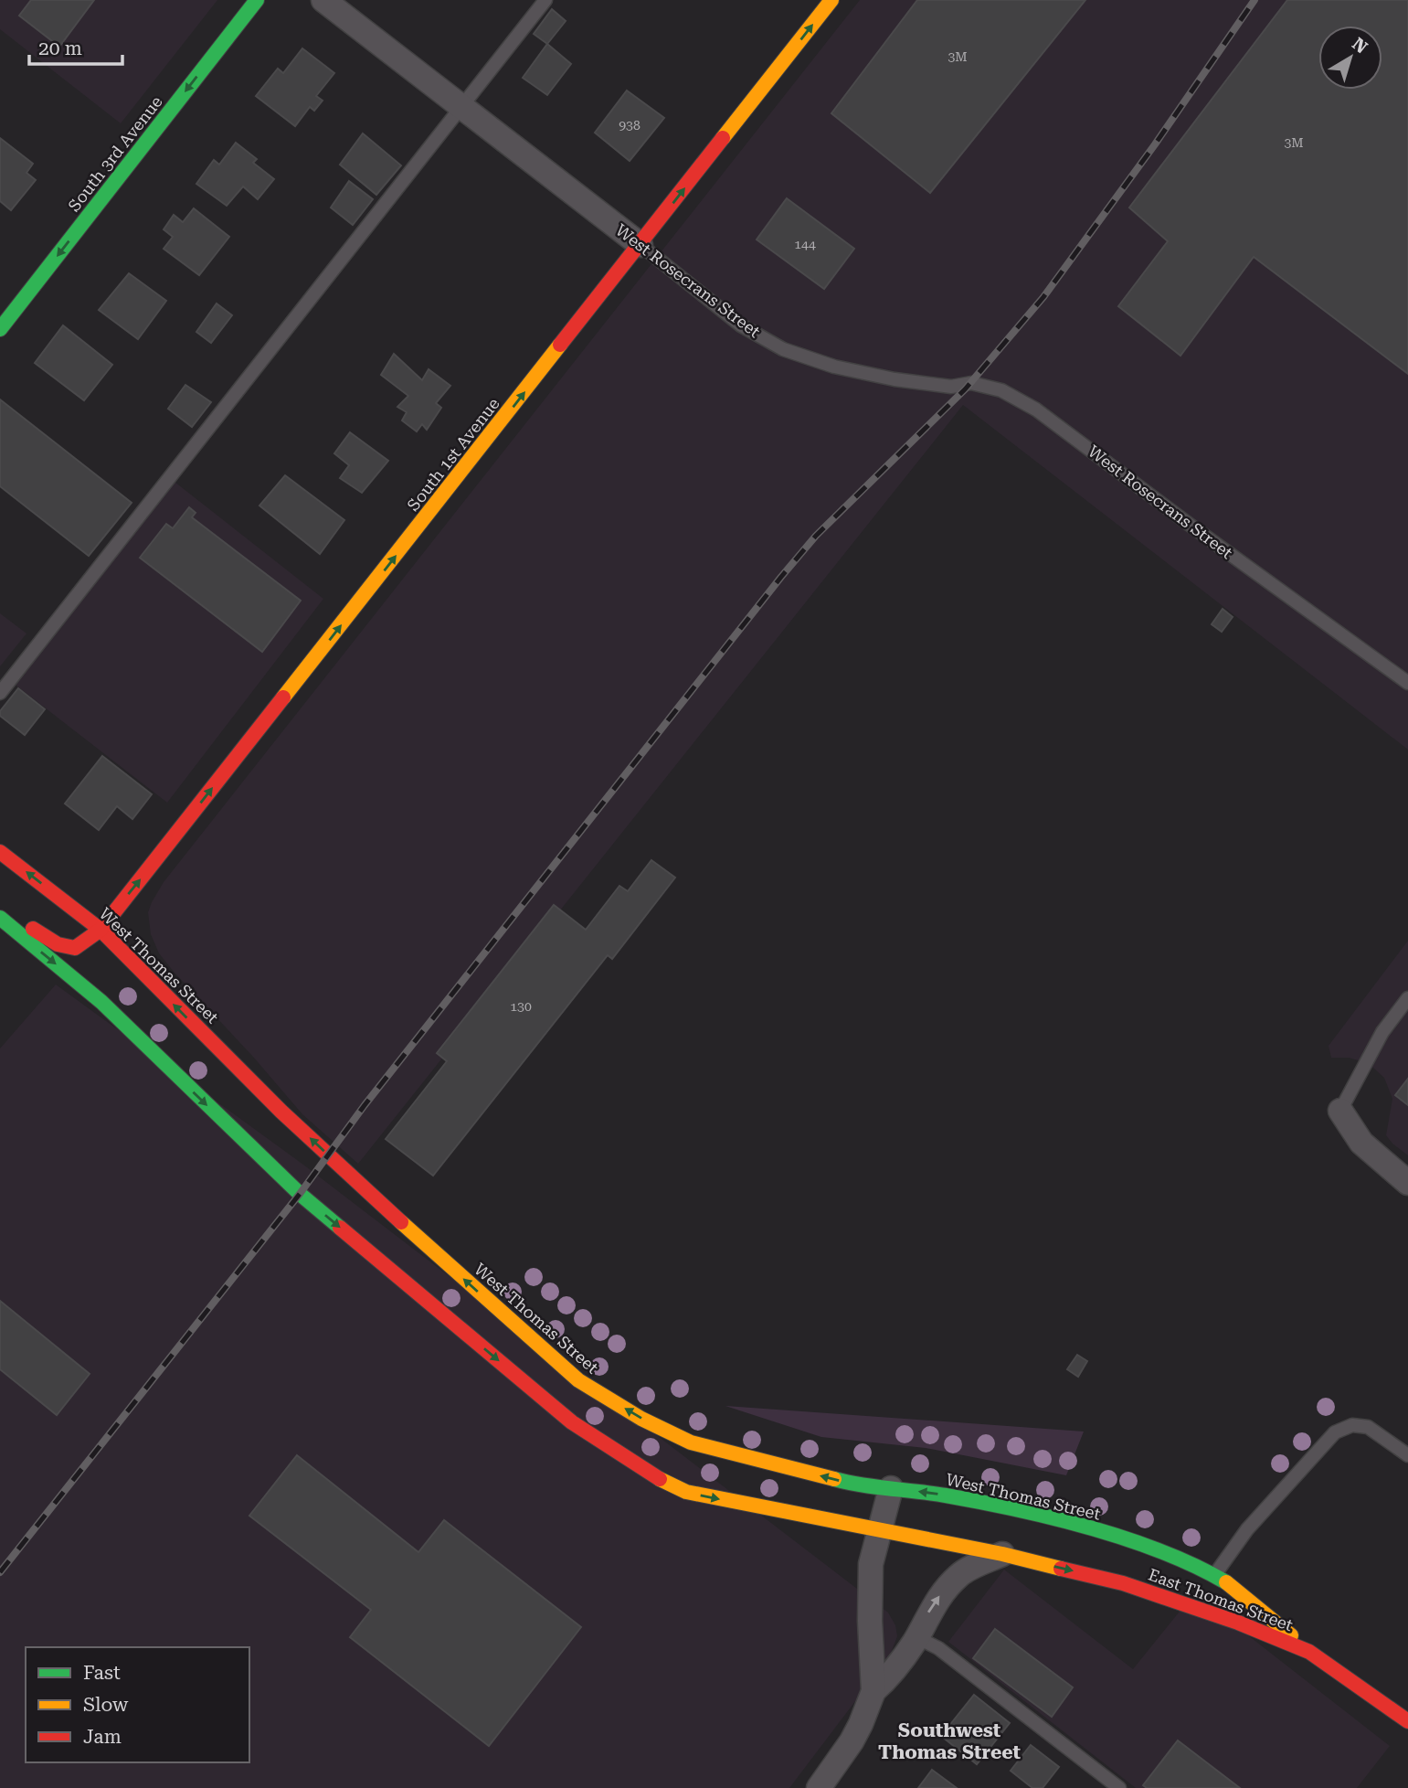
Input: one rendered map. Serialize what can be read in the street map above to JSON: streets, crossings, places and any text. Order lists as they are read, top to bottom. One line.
{"streets":{"main road":["South 3rd Avenue","South 1st Avenue","West Thomas Street","East Thomas Street"],"street":["West Rosecrans Street"]},"crossings":[["West Rosecrans Street","South 1st Avenue"],["South 1st Avenue","West Thomas Street"],["West Thomas Street","East Thomas Street"]],"one_way":["South 3rd Avenue","South 1st Avenue","East Thomas Street"],"districts":["Southwest Thomas Street"],"house_numbers":["3M","938","3M","144","130"],"legend":["Fast","Slow","Jam"],"scale_bar":"20 m","north":"top right"}
